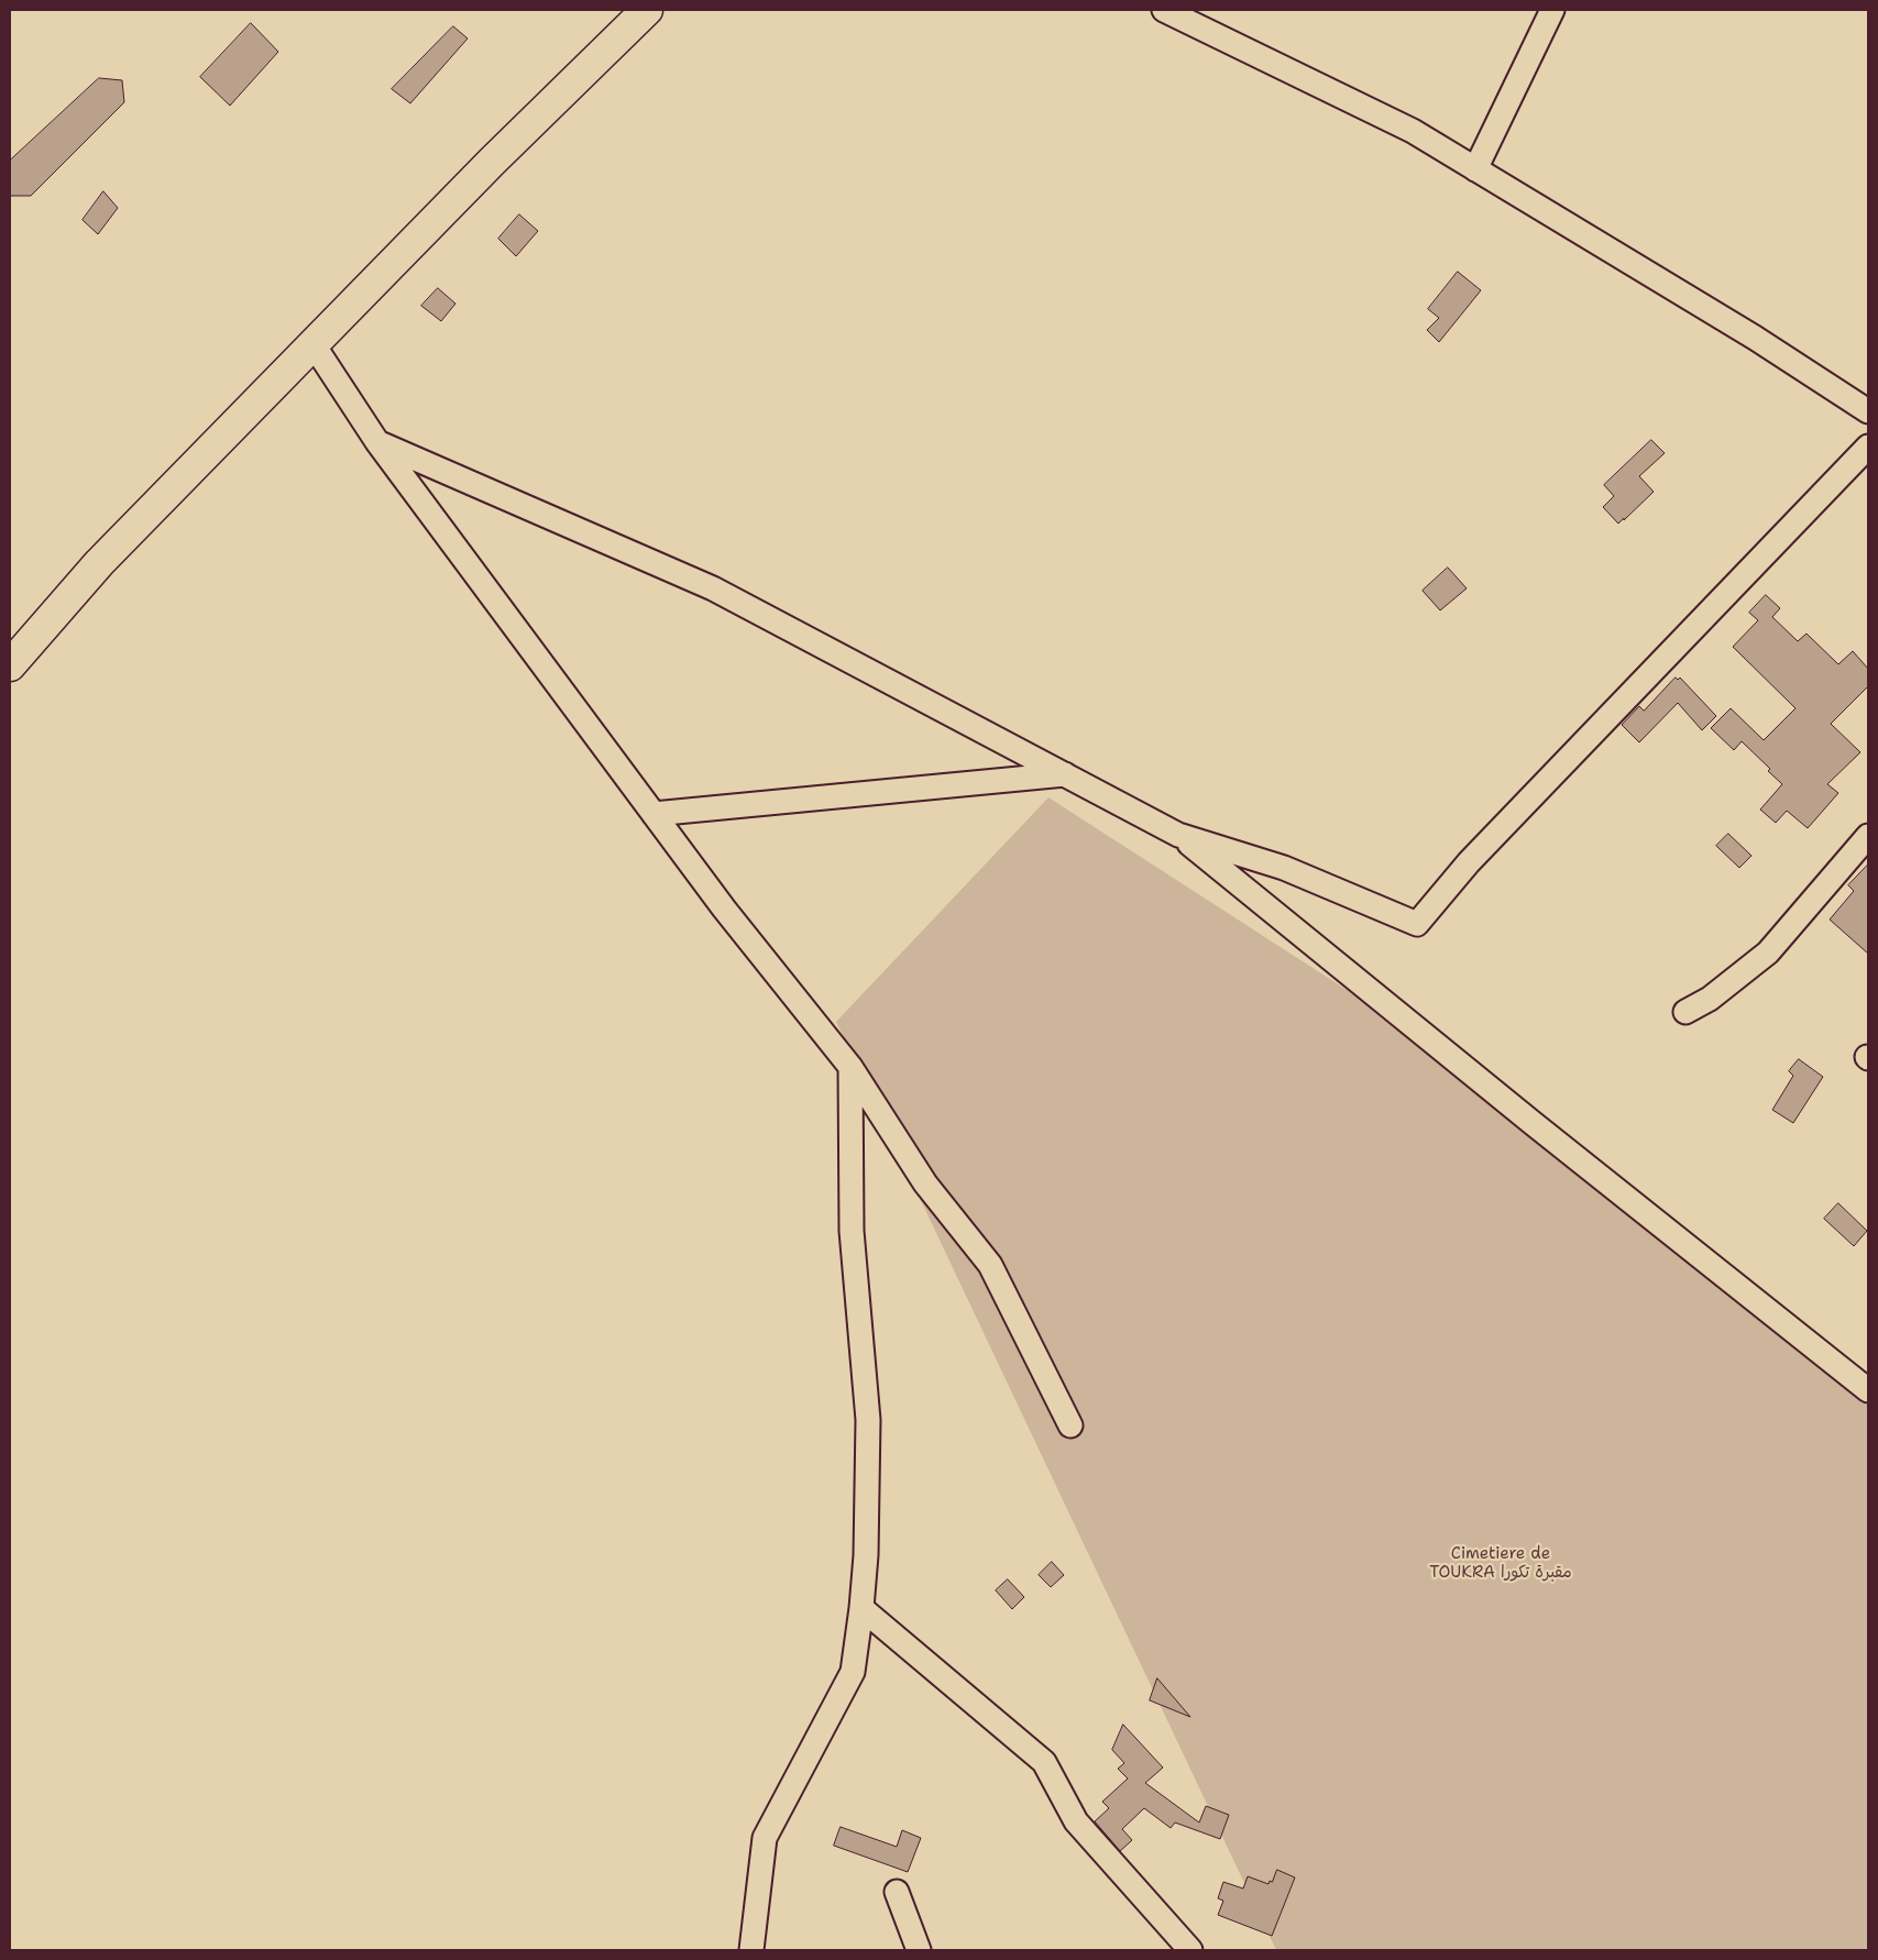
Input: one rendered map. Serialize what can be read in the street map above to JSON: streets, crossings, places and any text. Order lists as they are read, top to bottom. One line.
{"parks":["Cimetiere de TOUKRA مقبرة تكورا"]}
